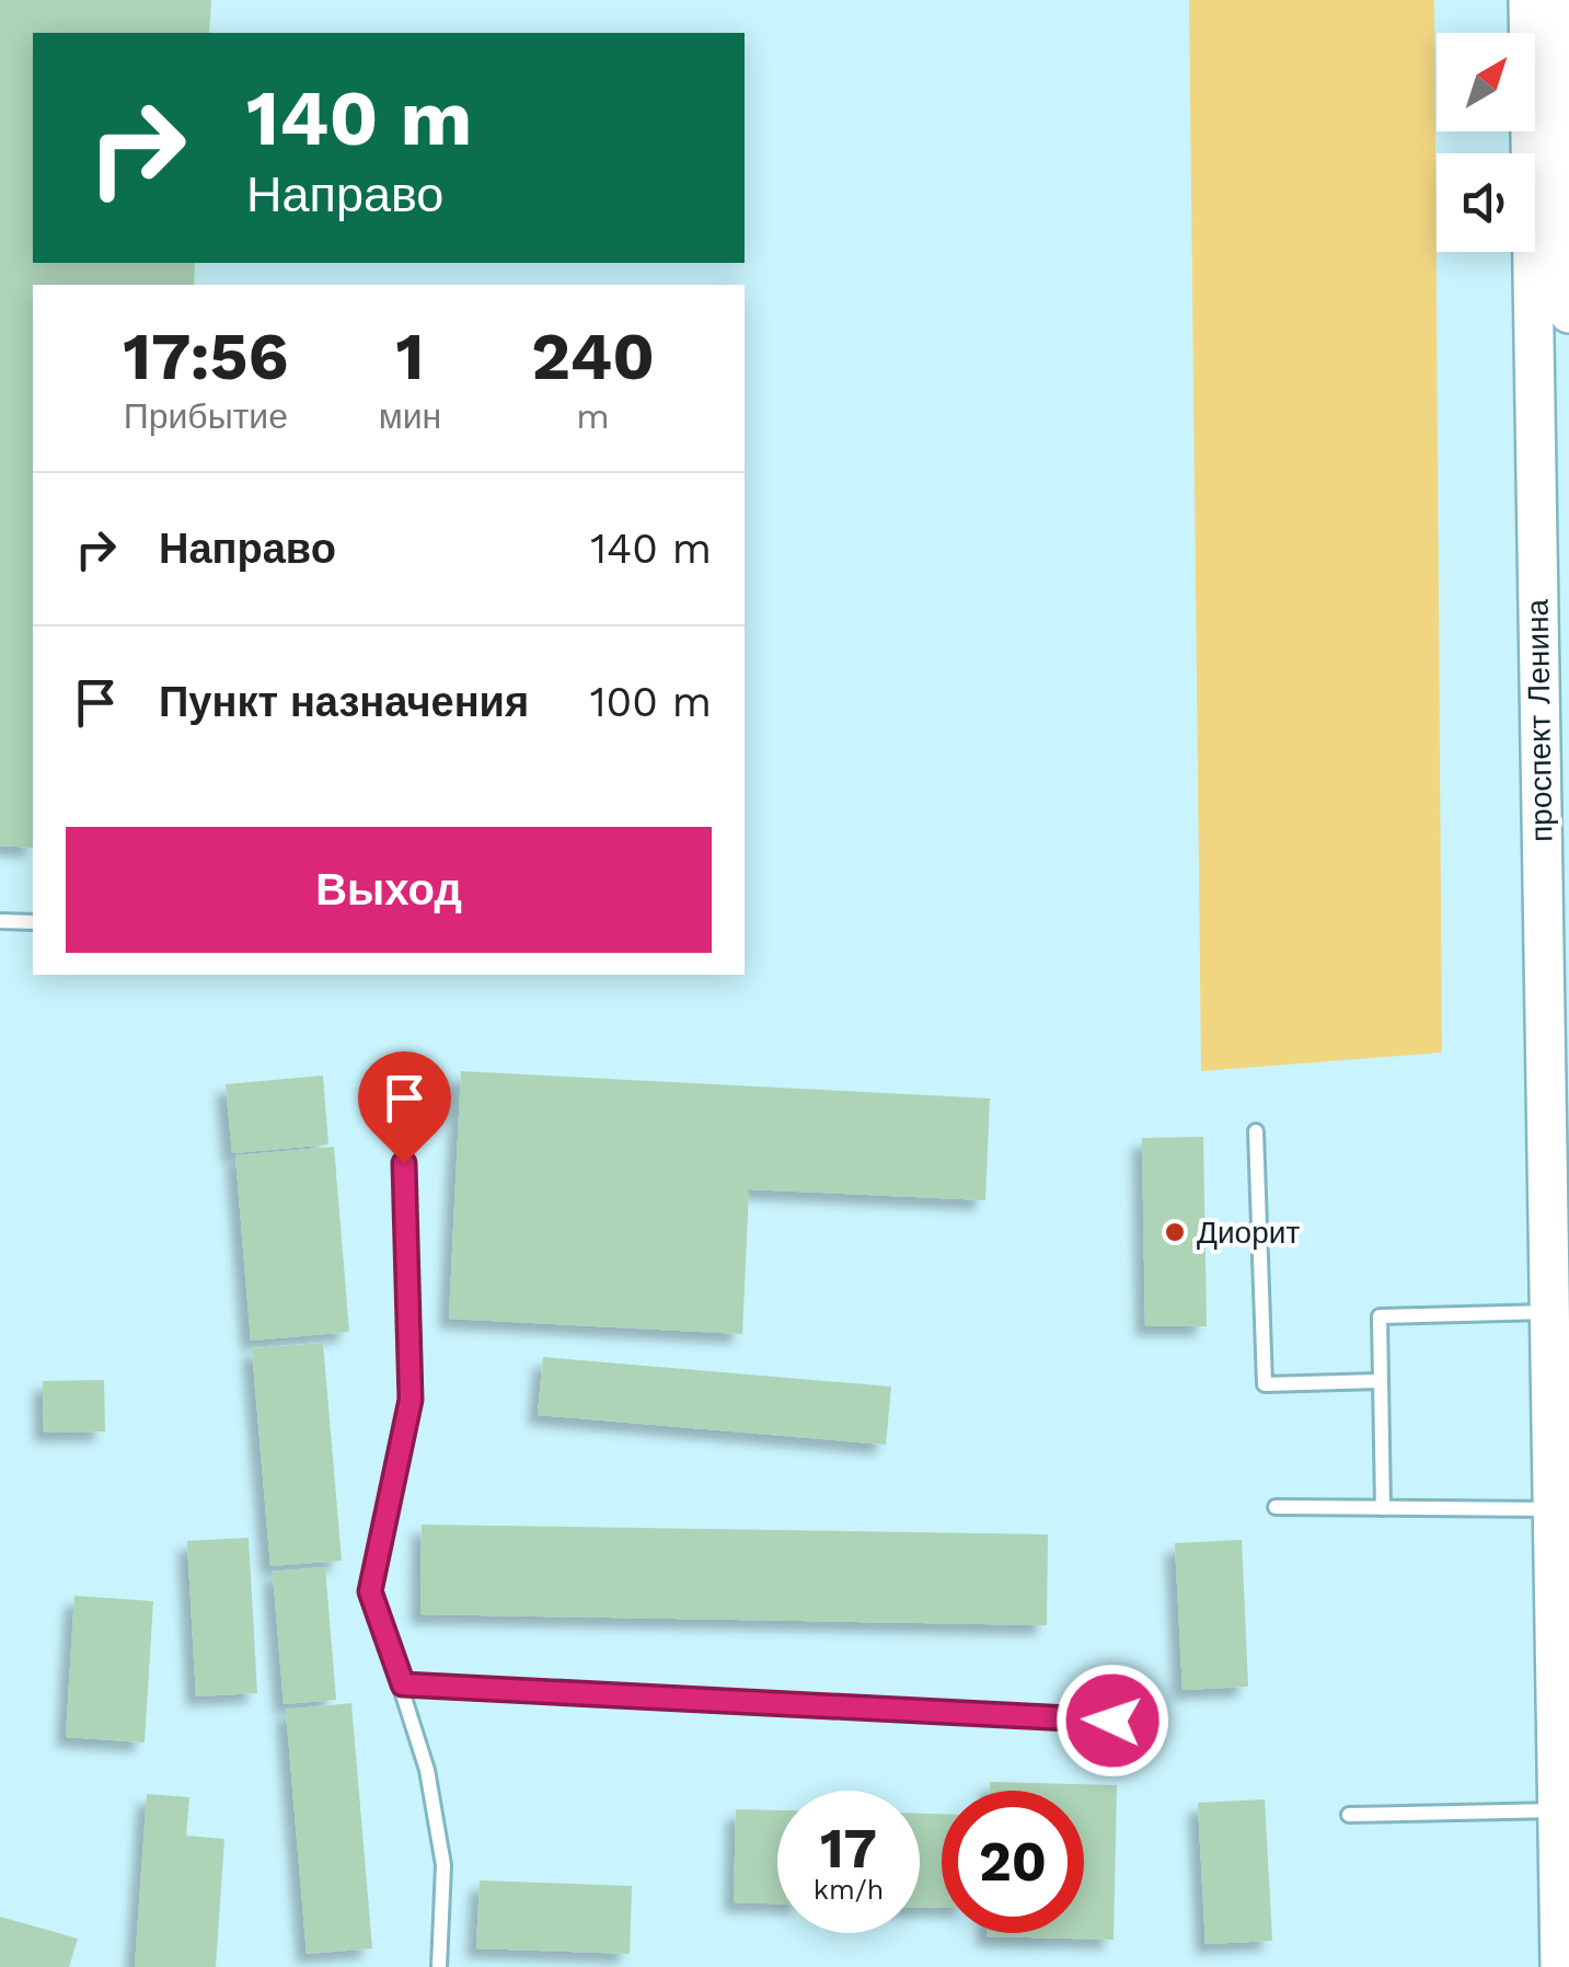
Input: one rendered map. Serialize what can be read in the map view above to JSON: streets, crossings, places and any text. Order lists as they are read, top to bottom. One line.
{"streets":{"main road":["проспект Ленина"]},"places":["Диорит"],"north":"top right","page":{"turn":["140 m","Направо"],"eta":["17:56","Прибытие","1","мин","240","m"],"list":[{"name":"Направо","value":"140 m"},{"name":"Пункт назначения","value":"100 m"}],"buttons":"Выход","speed":"17 km/h","limit":"20"}}
